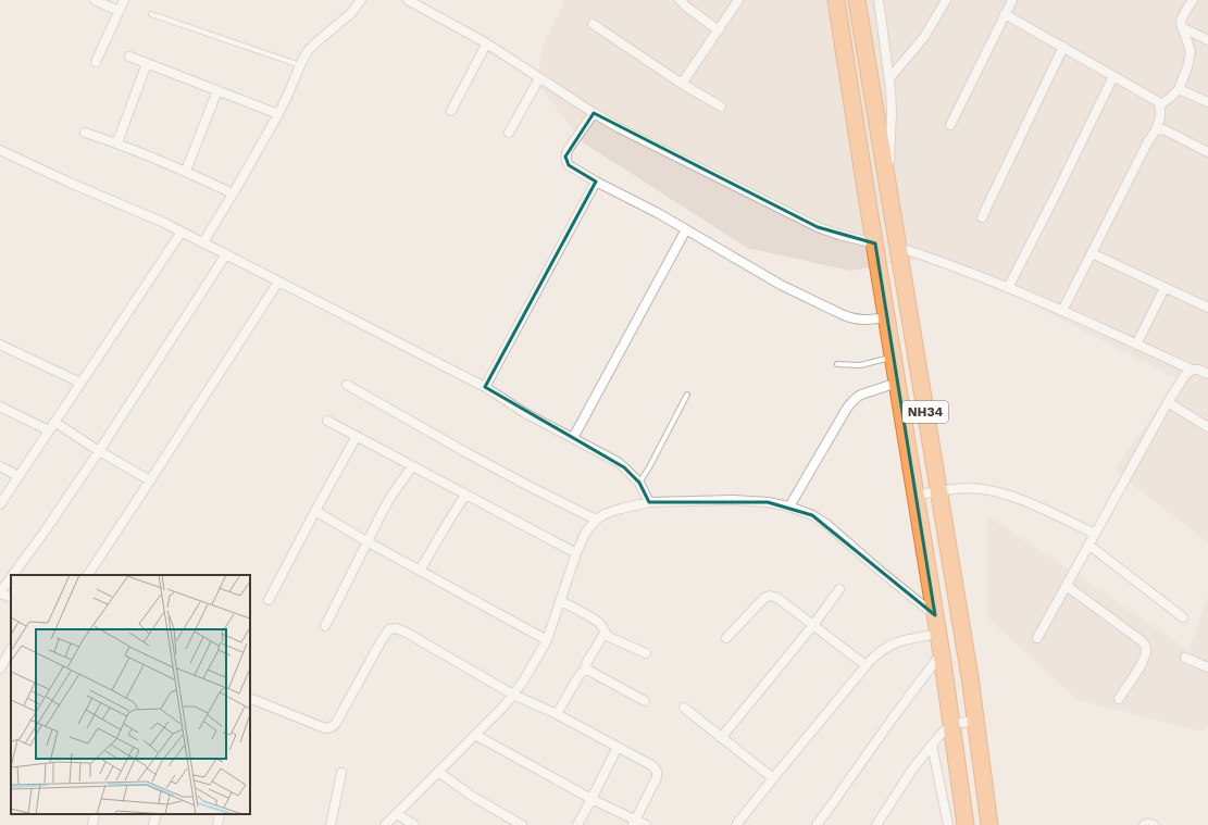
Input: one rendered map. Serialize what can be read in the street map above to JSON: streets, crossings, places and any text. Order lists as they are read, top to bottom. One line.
{"streets":{"highway":["NH34"]}}
